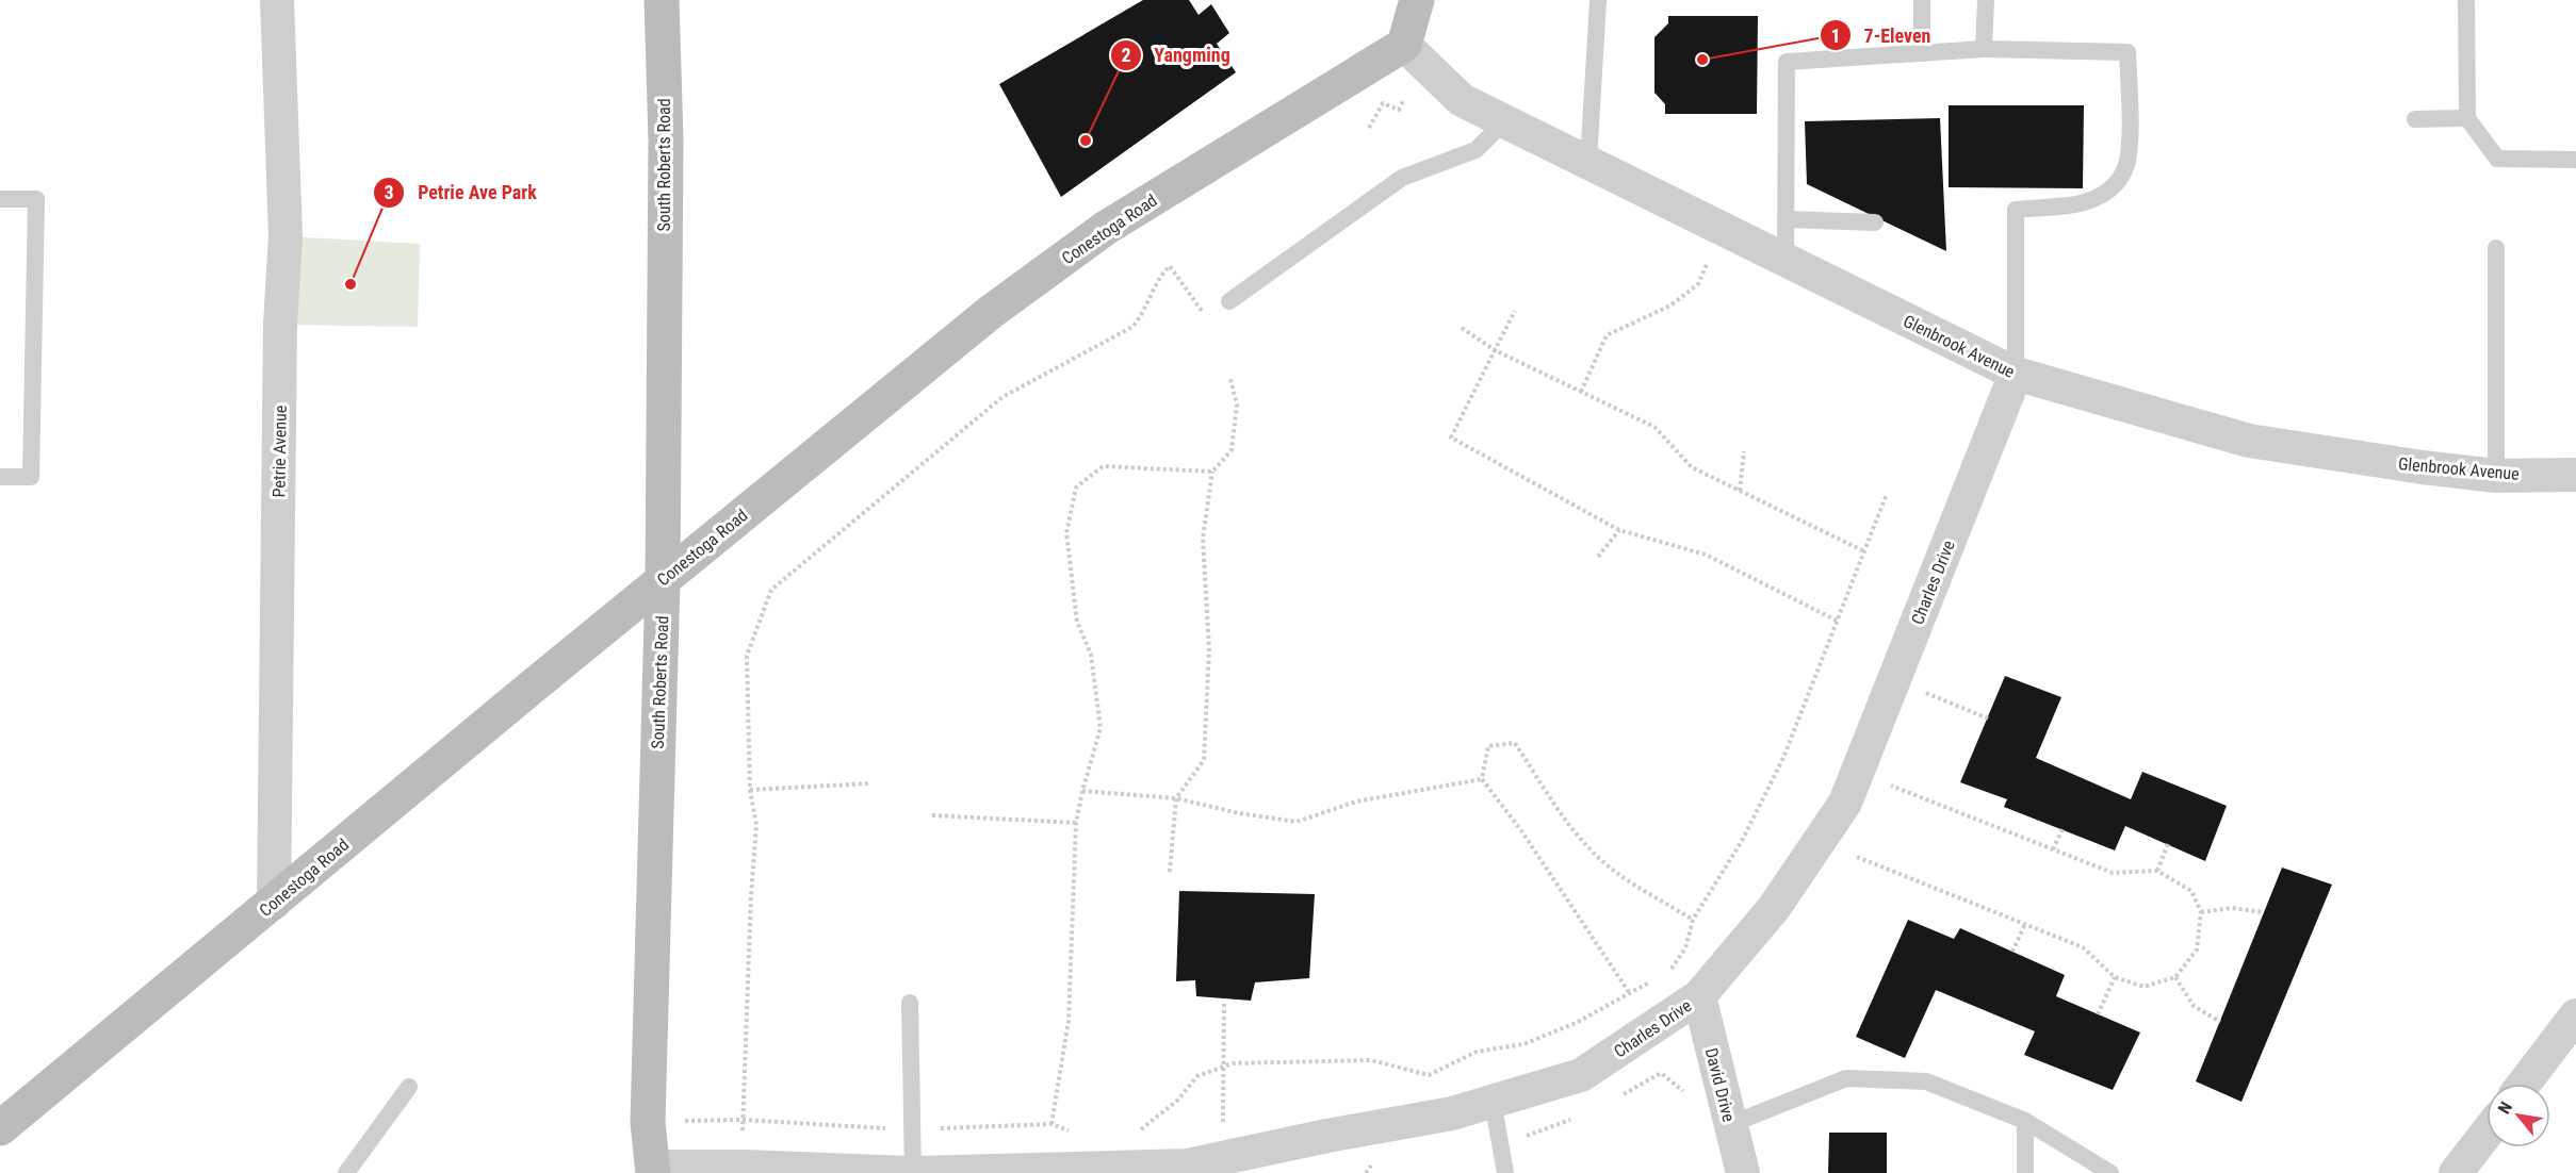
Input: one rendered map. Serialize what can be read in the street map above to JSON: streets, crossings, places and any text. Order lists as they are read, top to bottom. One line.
{"streets":{"main road":["South Roberts Road","Conestoga Road"],"street":["Glenbrook Avenue","Petrie Avenue","Charles Drive","David Drive"]},"crossings":[["South Roberts Road","Conestoga Road"],["South Roberts Road","Charles Drive"],["Conestoga Road","Glenbrook Avenue"],["Conestoga Road","Petrie Avenue"],["Glenbrook Avenue","Charles Drive"],["Charles Drive","David Drive"]],"places":["7-Eleven","Yangming","Petrie Ave Park"],"north":"top left"}
